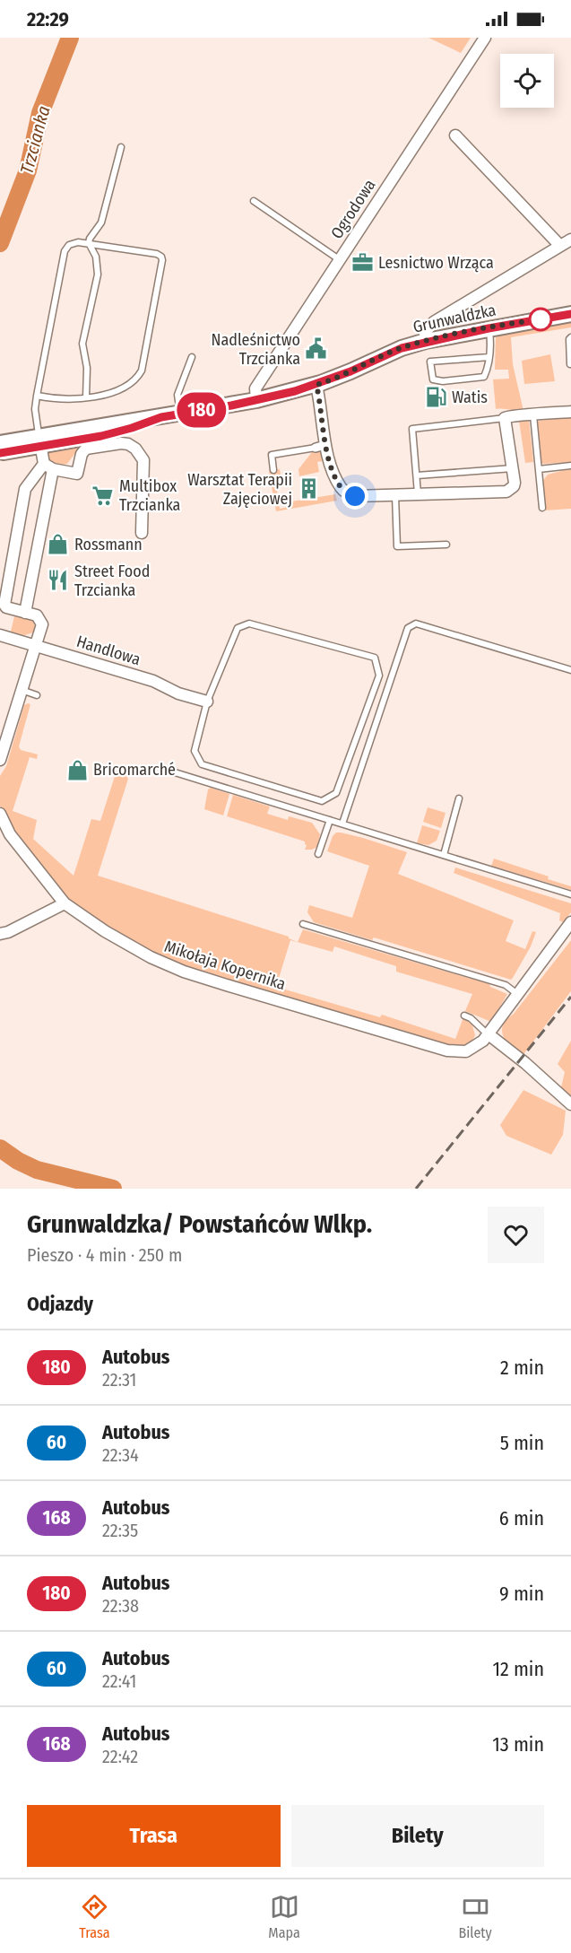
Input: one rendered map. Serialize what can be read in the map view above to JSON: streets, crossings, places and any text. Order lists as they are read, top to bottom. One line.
{"streets":{"main road":["Grunwaldzka"],"street":["Ogrodowa","Handlowa","Mikołaja Kopernika"]},"crossings":[["Ogrodowa","Grunwaldzka"]],"water":["Trzcianka"],"places":{"office":["Lesnictwo Wrząca"],"public building":["Nadleśnictwo Trzcianka"],"fuel station":["Watis"],"building":["Warsztat Terapii Zajęciowej"],"supermarket":["Multibox Trzcianka"],"shop":["Rossmann","Bricomarché"],"restaurant":["Street Food Trzcianka"]},"lines":["bus line 180"],"page":{"status":"22:29","on_map":"180","heading":[["Grunwaldzka/ Powstańców Wlkp.","Pieszo · 4 min · 250 m"],"Odjazdy"],"list":[{"mark":"180","name":"Autobus","note":"22:31","value":"2 min"},{"mark":"60","name":"Autobus","note":"22:34","value":"5 min"},{"mark":"168","name":"Autobus","note":"22:35","value":"6 min"},{"mark":"180","name":"Autobus","note":"22:38","value":"9 min"},{"mark":"60","name":"Autobus","note":"22:41","value":"12 min"},{"mark":"168","name":"Autobus","note":"22:42","value":"13 min"}],"buttons":["Trasa","Bilety"],"tabs":["Trasa","Mapa","Bilety"]}}
